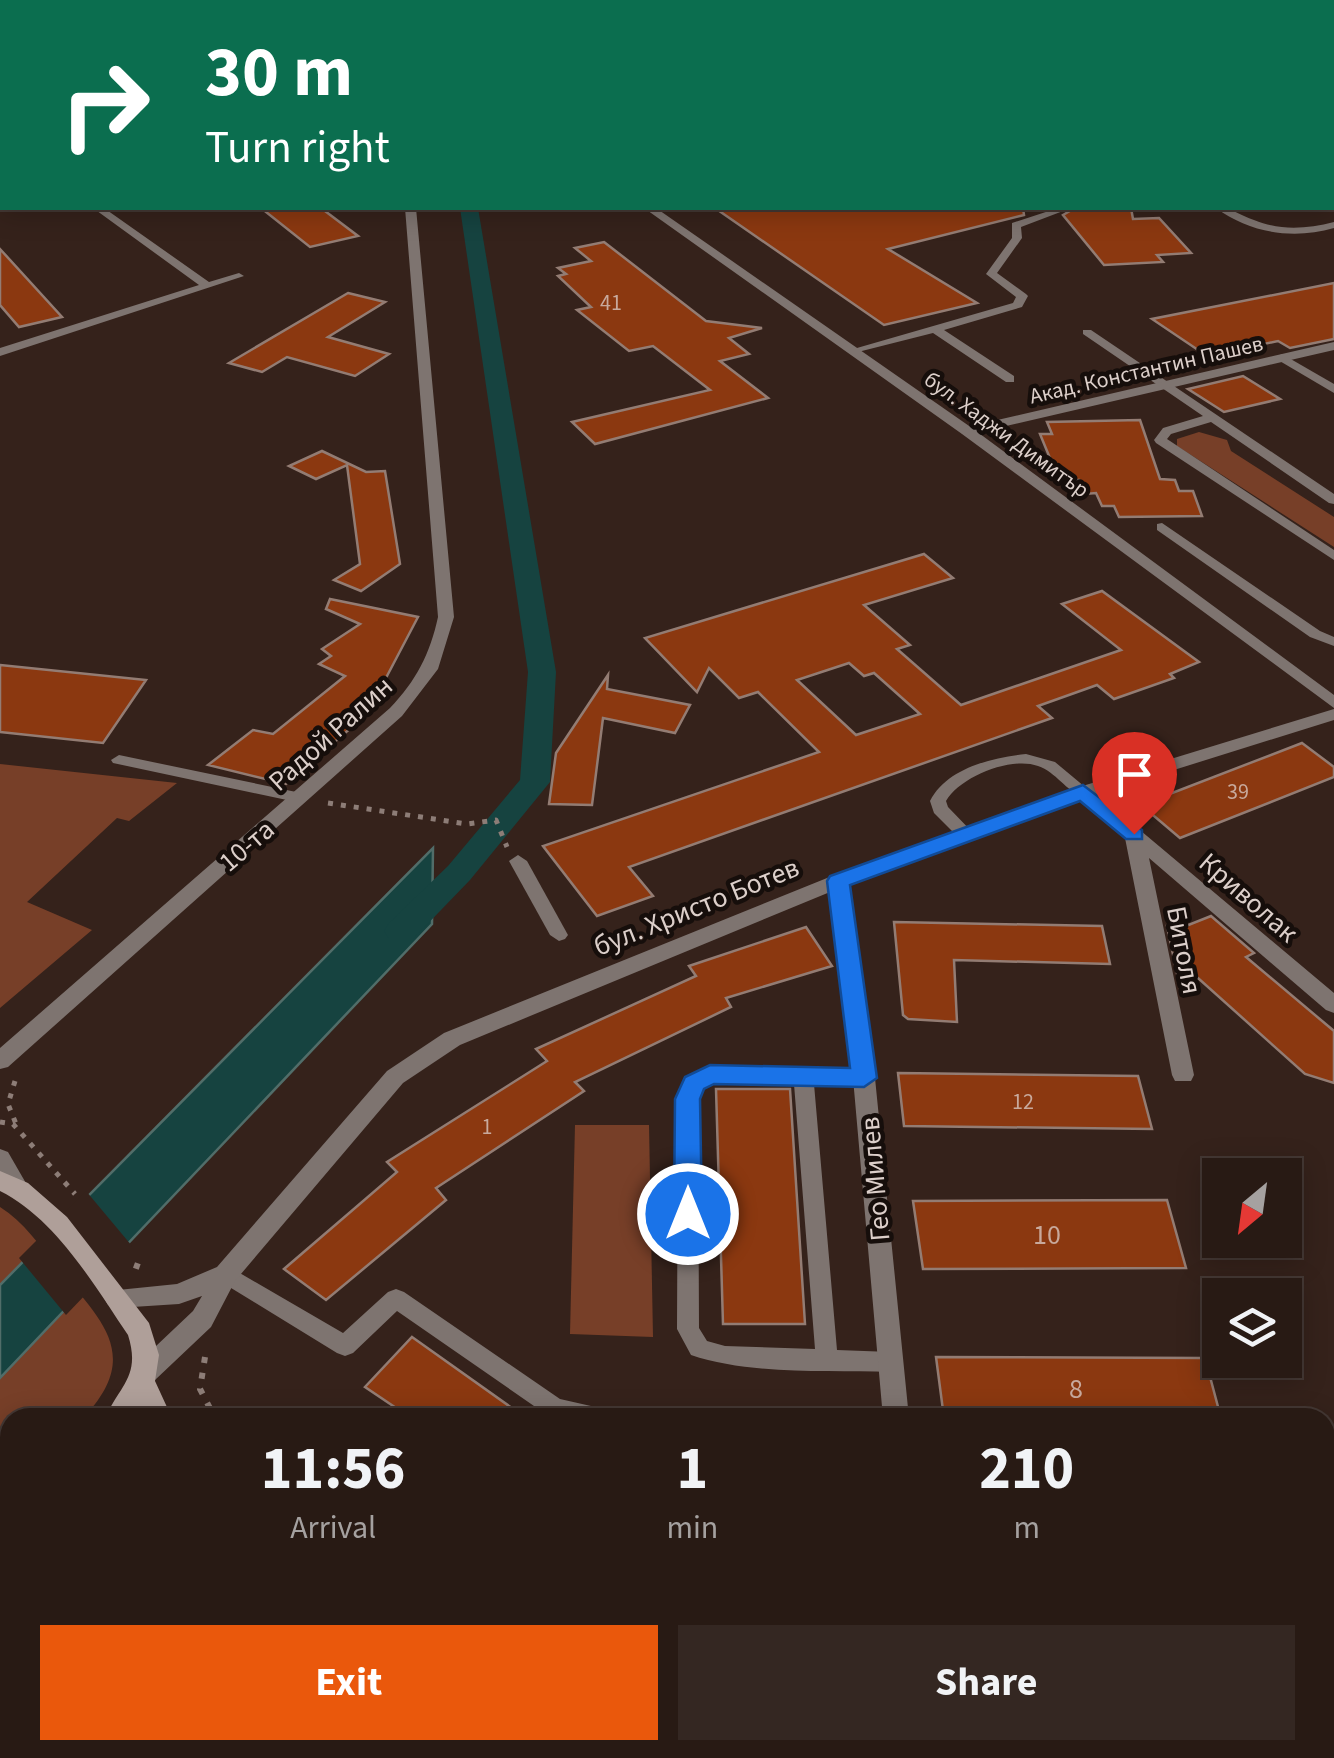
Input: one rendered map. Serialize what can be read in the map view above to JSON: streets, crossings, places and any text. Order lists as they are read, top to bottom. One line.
{"streets":{"street":["Акад. Константин Пашев","бул. Хаджи Димитър","Радой Ралин","Криволак","бул. Христо Ботев","Битоля","Гео Милев"]},"crossings":[["Акад. Константин Пашев","бул. Хаджи Димитър"],["Криволак","бул. Христо Ботев"],["Криволак","Битоля"],["бул. Христо Ботев","Гео Милев"]],"house_numbers":["41","39","12","1","10","8"],"north":"bottom left","page":{"turn":["30 m","Turn right"],"eta":["11:56","Arrival","1","min","210","m"],"buttons":["Exit","Share"]}}
